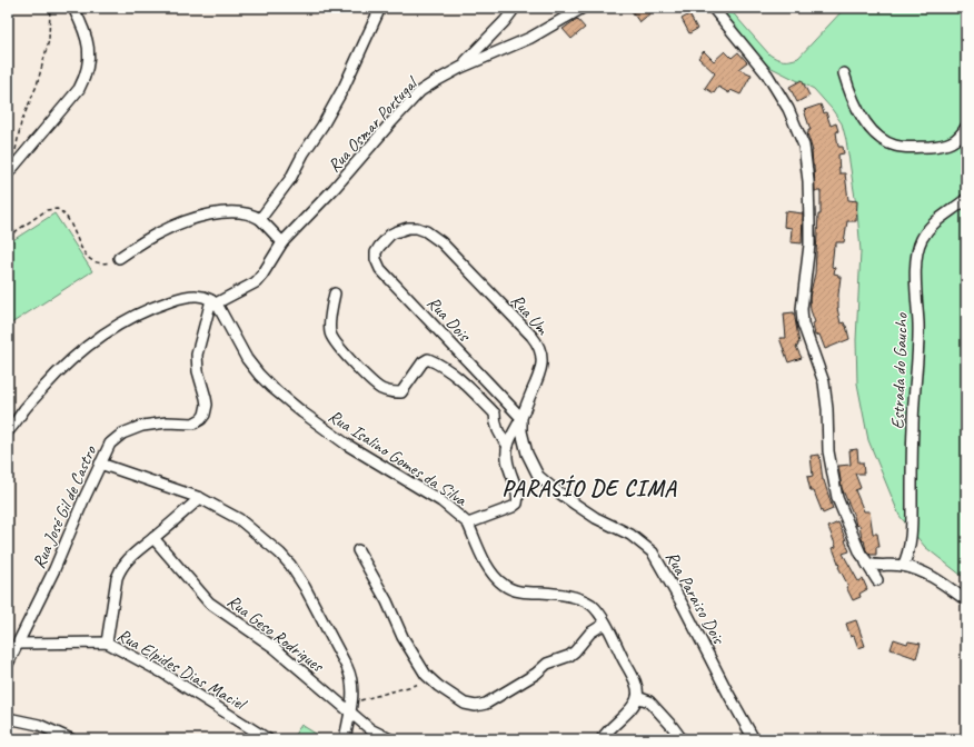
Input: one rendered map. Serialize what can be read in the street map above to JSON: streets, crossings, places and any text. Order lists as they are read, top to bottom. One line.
{"streets":{"street":["Rua Osmar Portugal","Rua Um","Rua Dois","Estrada do Gaucho","Rua Isalino Gomes da Silva","Rua José Gil de Castro","Rua Paraiso Dois","Rua Geso Rodrigues","Rua Elpides Dias Maciel"]},"crossings":[["Rua Osmar Portugal","Rua Isalino Gomes da Silva"],["Rua Osmar Portugal","Rua José Gil de Castro"],["Rua Um","Rua Dois"],["Rua Um","Rua Isalino Gomes da Silva"],["Rua Um","Rua Paraiso Dois"],["Rua Dois","Rua Paraiso Dois"],["Rua Isalino Gomes da Silva","Rua José Gil de Castro"],["Rua José Gil de Castro","Rua Elpides Dias Maciel"]],"districts":["PARASÍO DE CIMA"]}
